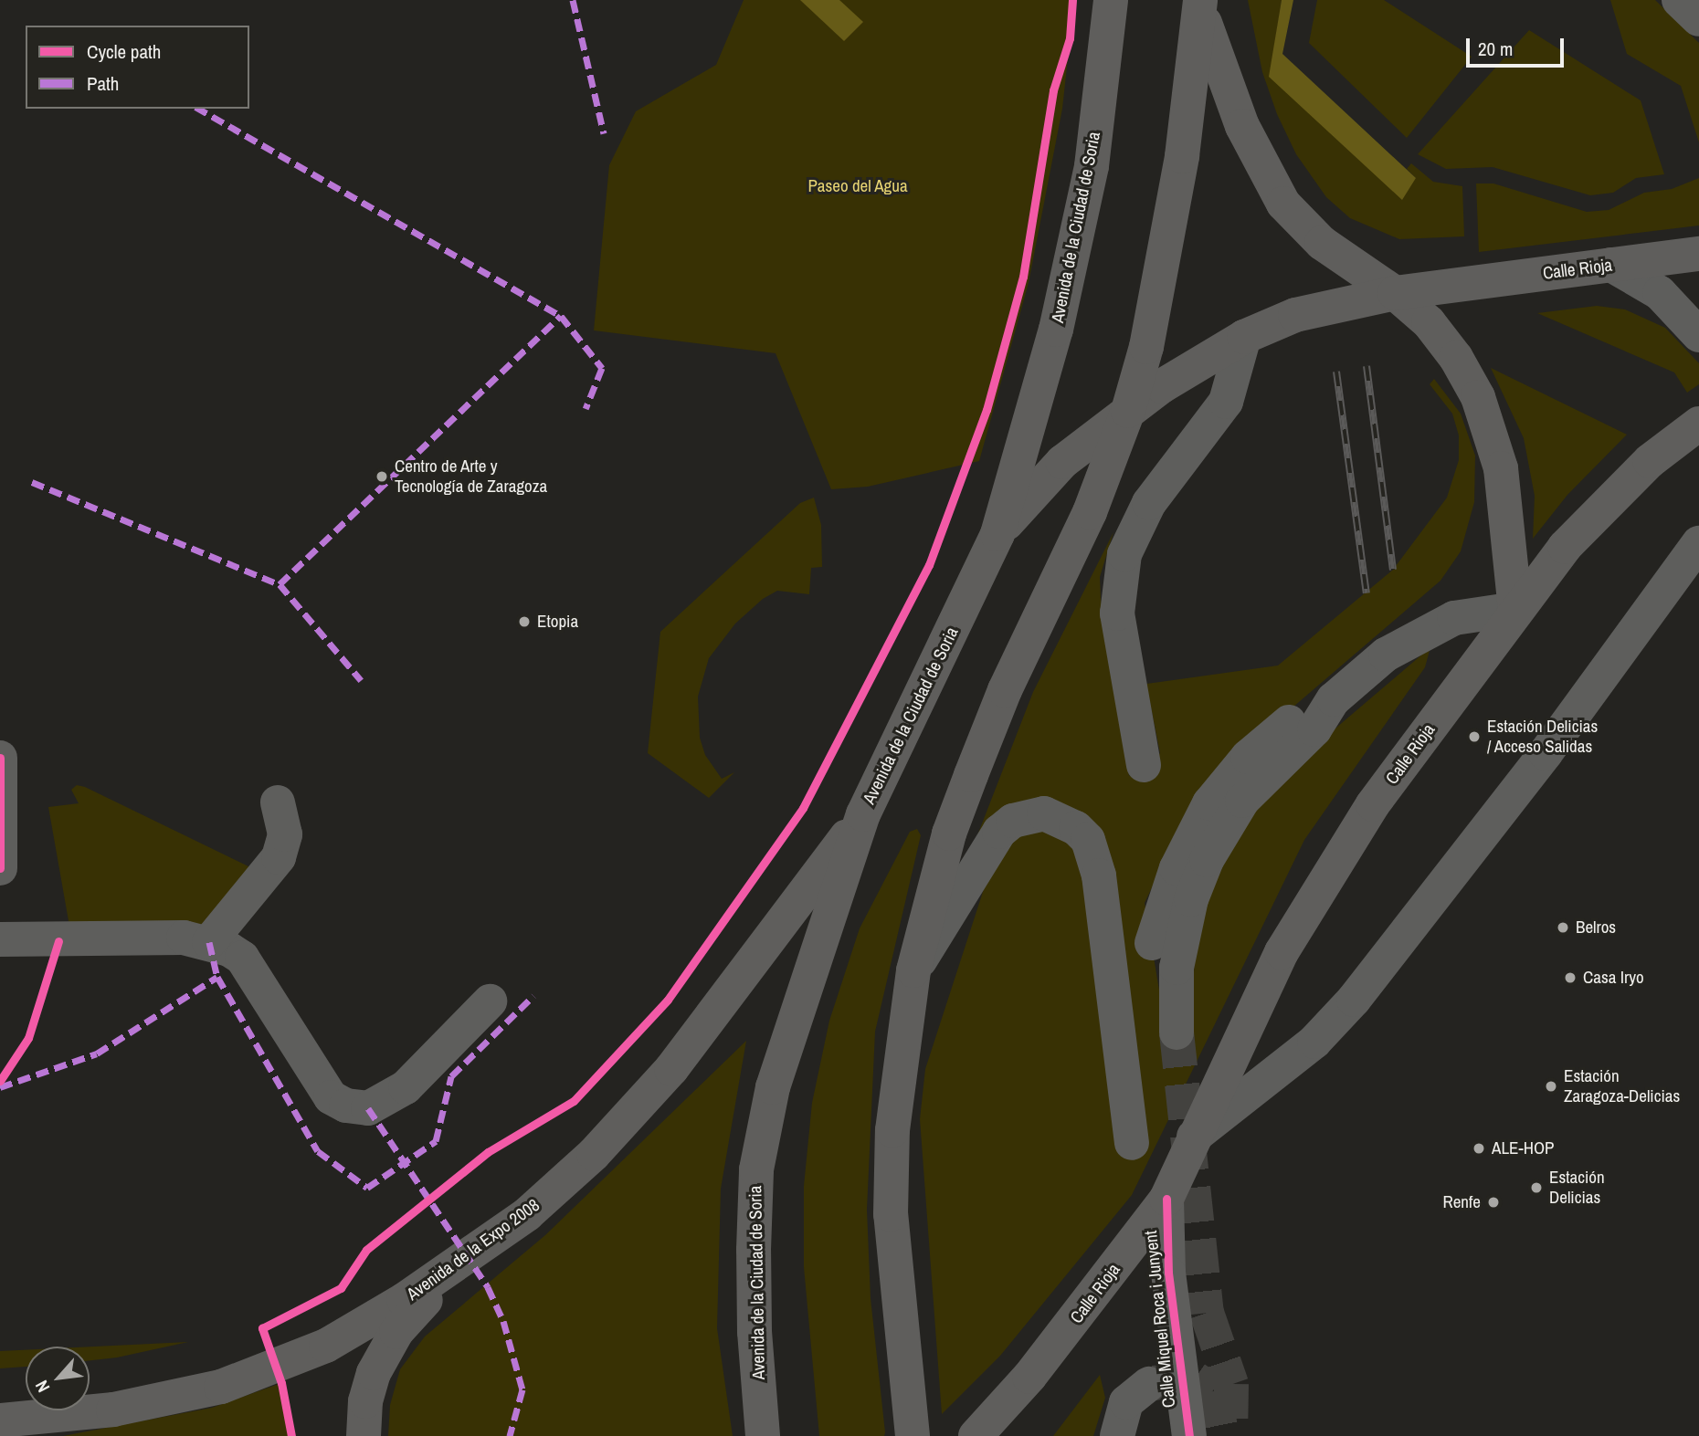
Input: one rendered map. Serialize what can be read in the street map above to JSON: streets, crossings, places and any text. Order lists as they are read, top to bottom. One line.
{"streets":{"main road":["Avenida de la Ciudad de Soria","Calle Rioja","Avenida de la Expo 2008"],"street":["Calle Miquel Roca i Junyent"]},"crossings":[["Avenida de la Ciudad de Soria","Calle Rioja"],["Avenida de la Ciudad de Soria","Avenida de la Expo 2008"],["Calle Rioja","Calle Miquel Roca i Junyent"]],"parks":["Paseo del Agua"],"places":["Centro de Arte y Tecnología de Zaragoza","Etopia","Estación Delicias / Acceso Salidas","Belros","Casa Iryo","Estación Zaragoza-Delicias","ALE-HOP","Estación Delicias","Renfe"],"legend":["Cycle path","Path"],"scale_bar":"20 m","north":"bottom left"}
